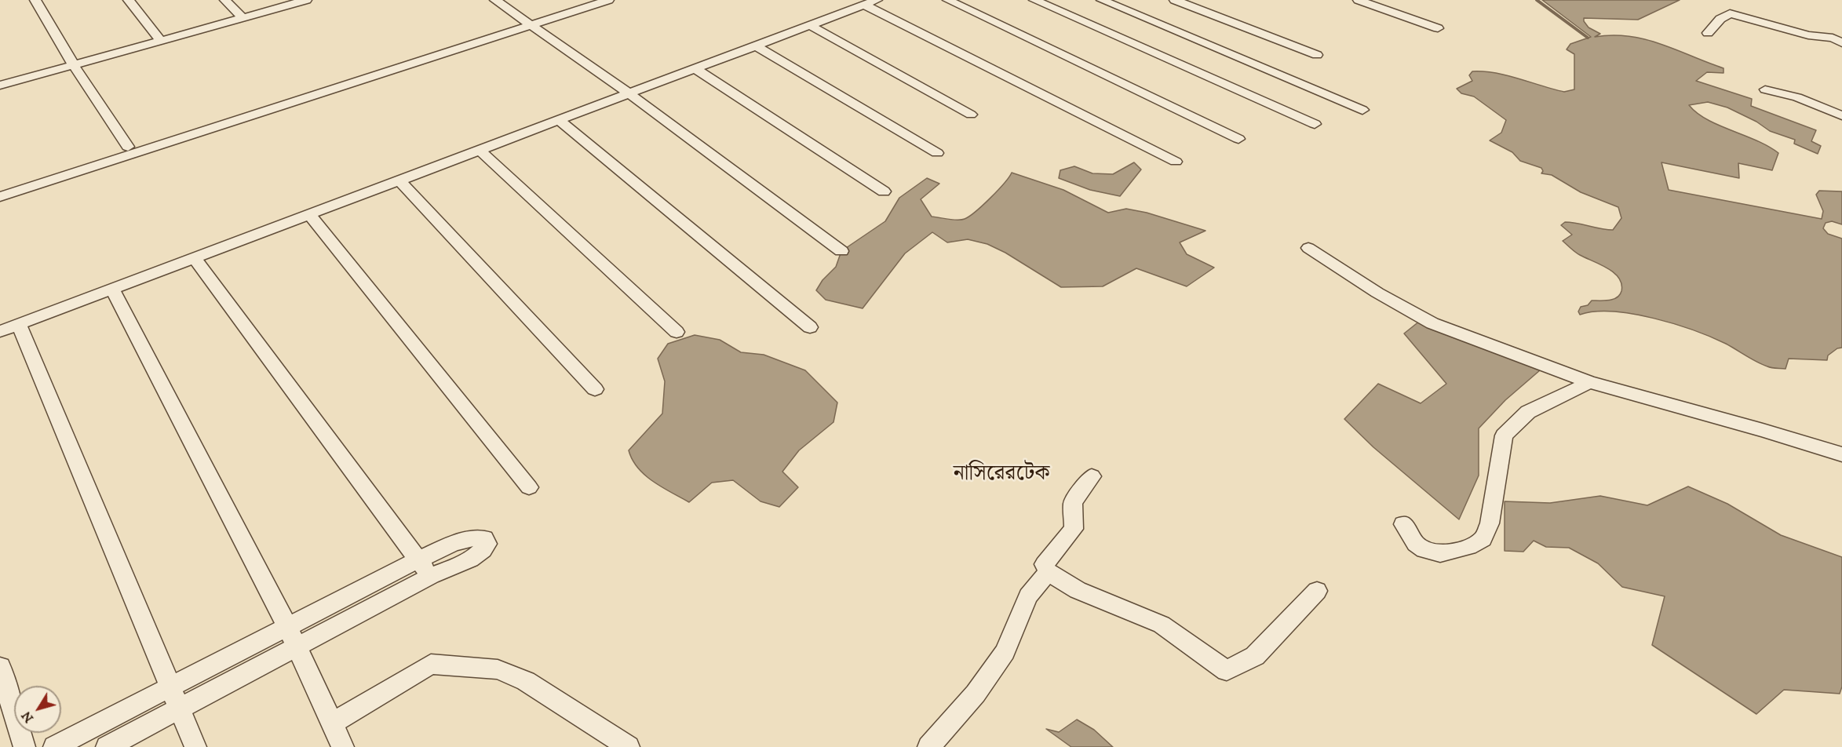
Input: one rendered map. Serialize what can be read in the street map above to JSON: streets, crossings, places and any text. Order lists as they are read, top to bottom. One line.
{"districts":["নাসিরেরটেক"],"north":"bottom left"}
